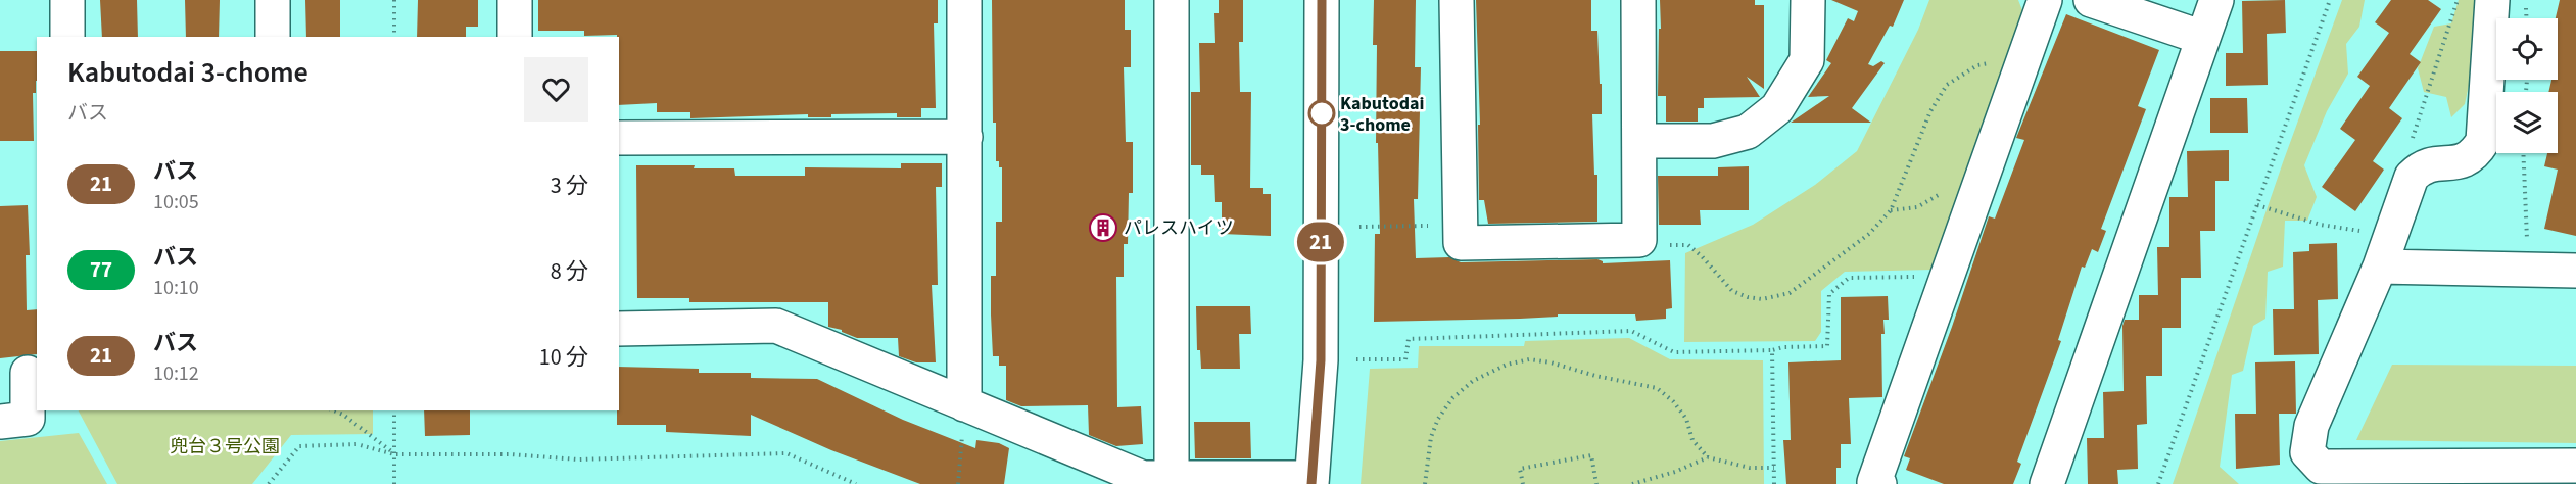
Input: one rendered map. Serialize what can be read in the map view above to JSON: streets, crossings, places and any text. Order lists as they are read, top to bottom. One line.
{"parks":["兜台３号公園"],"places":{"other":["Kabutodai 3-chome"],"building":["パレスハイツ"]},"lines":["bus line 21"],"page":{"on_map":"21","heading":["Kabutodai 3-chome","バス"],"list":[{"mark":"21","name":"バス","note":"10:05","value":"3 分"},{"mark":"77","name":"バス","note":"10:10","value":"8 分"},{"mark":"21","name":"バス","note":"10:12","value":"10 分"}]}}
